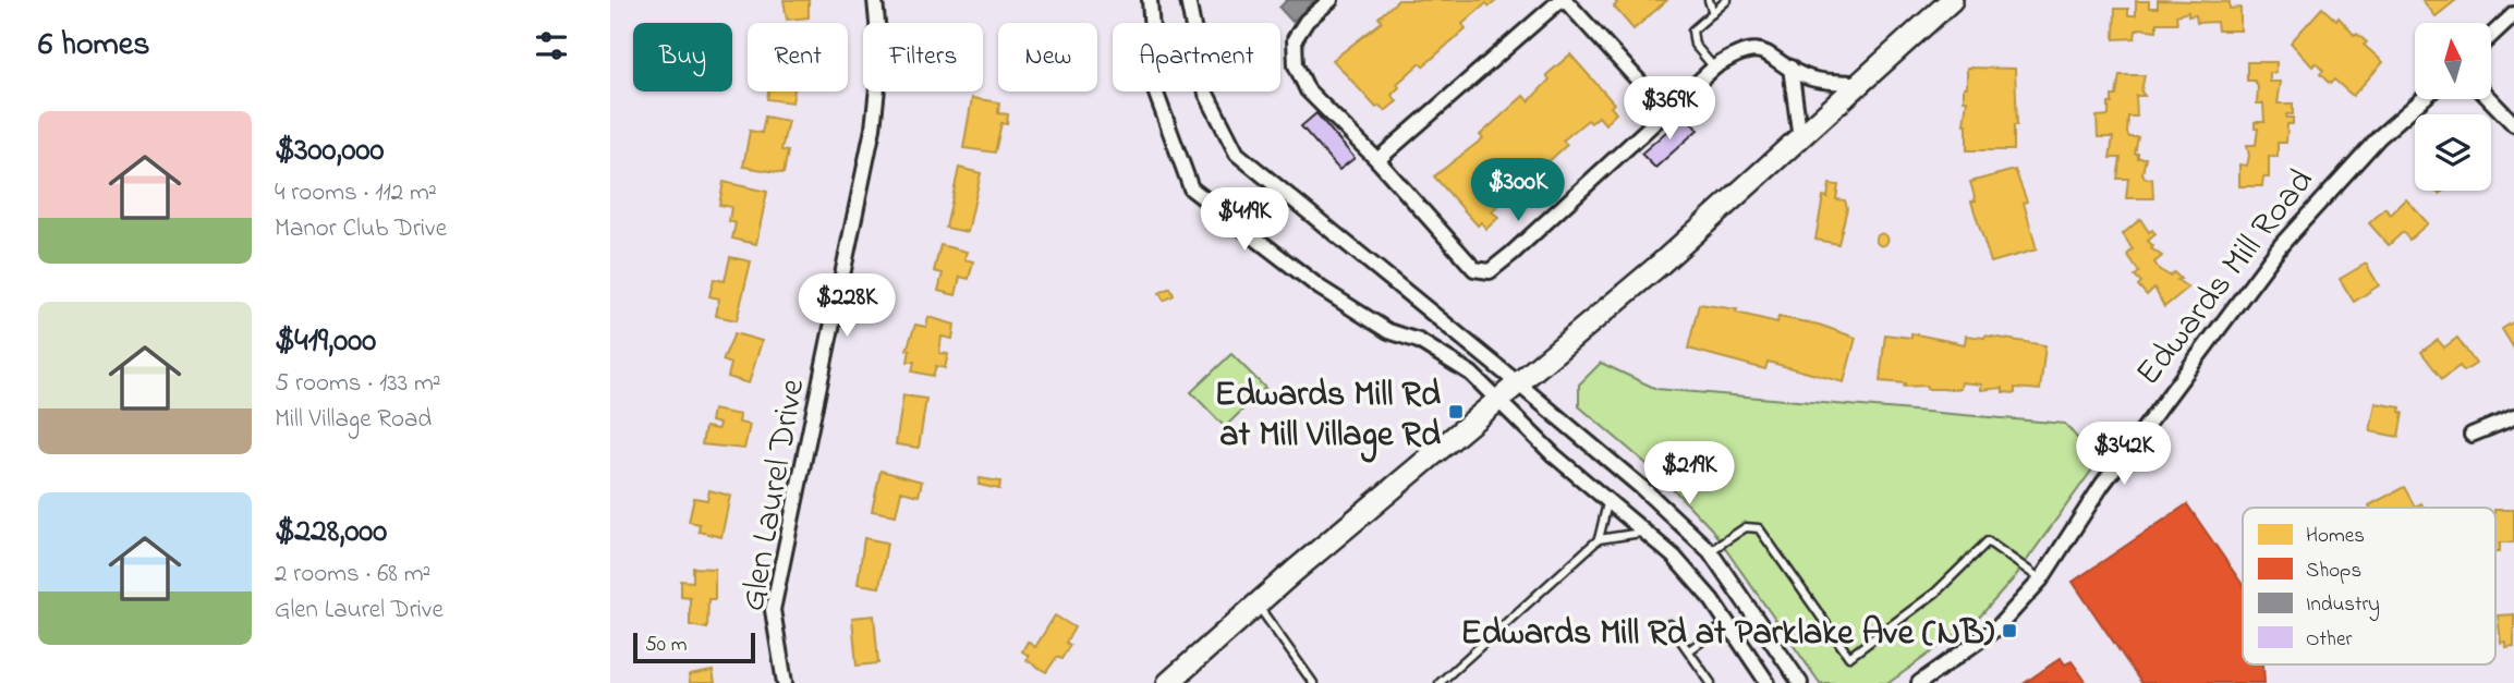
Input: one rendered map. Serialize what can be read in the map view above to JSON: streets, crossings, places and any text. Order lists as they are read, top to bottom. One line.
{"streets":{"street":["Edwards Mill Road","Glen Laurel Drive"]},"places":{"transit":["Edwards Mill Rd at Mill Village Rd","Edwards Mill Rd at Parklake Ave (NB)"]},"legend":["Homes","Shops","Industry","Other"],"scale_bar":"50 m","north":"top","page":{"heading":"6 homes","chip":["Buy","Rent","Filters","New","Apartment"],"price":["$369K","$300K","$419K","$228K","$342K","$219K"],"list":[{"name":"$300,000","note":"4 rooms · 112 m² · Manor Club Drive"},{"name":"$419,000","note":"5 rooms · 133 m² · Mill Village Road"},{"name":"$228,000","note":"2 rooms · 68 m² · Glen Laurel Drive"}],"scale":"50 m"}}
